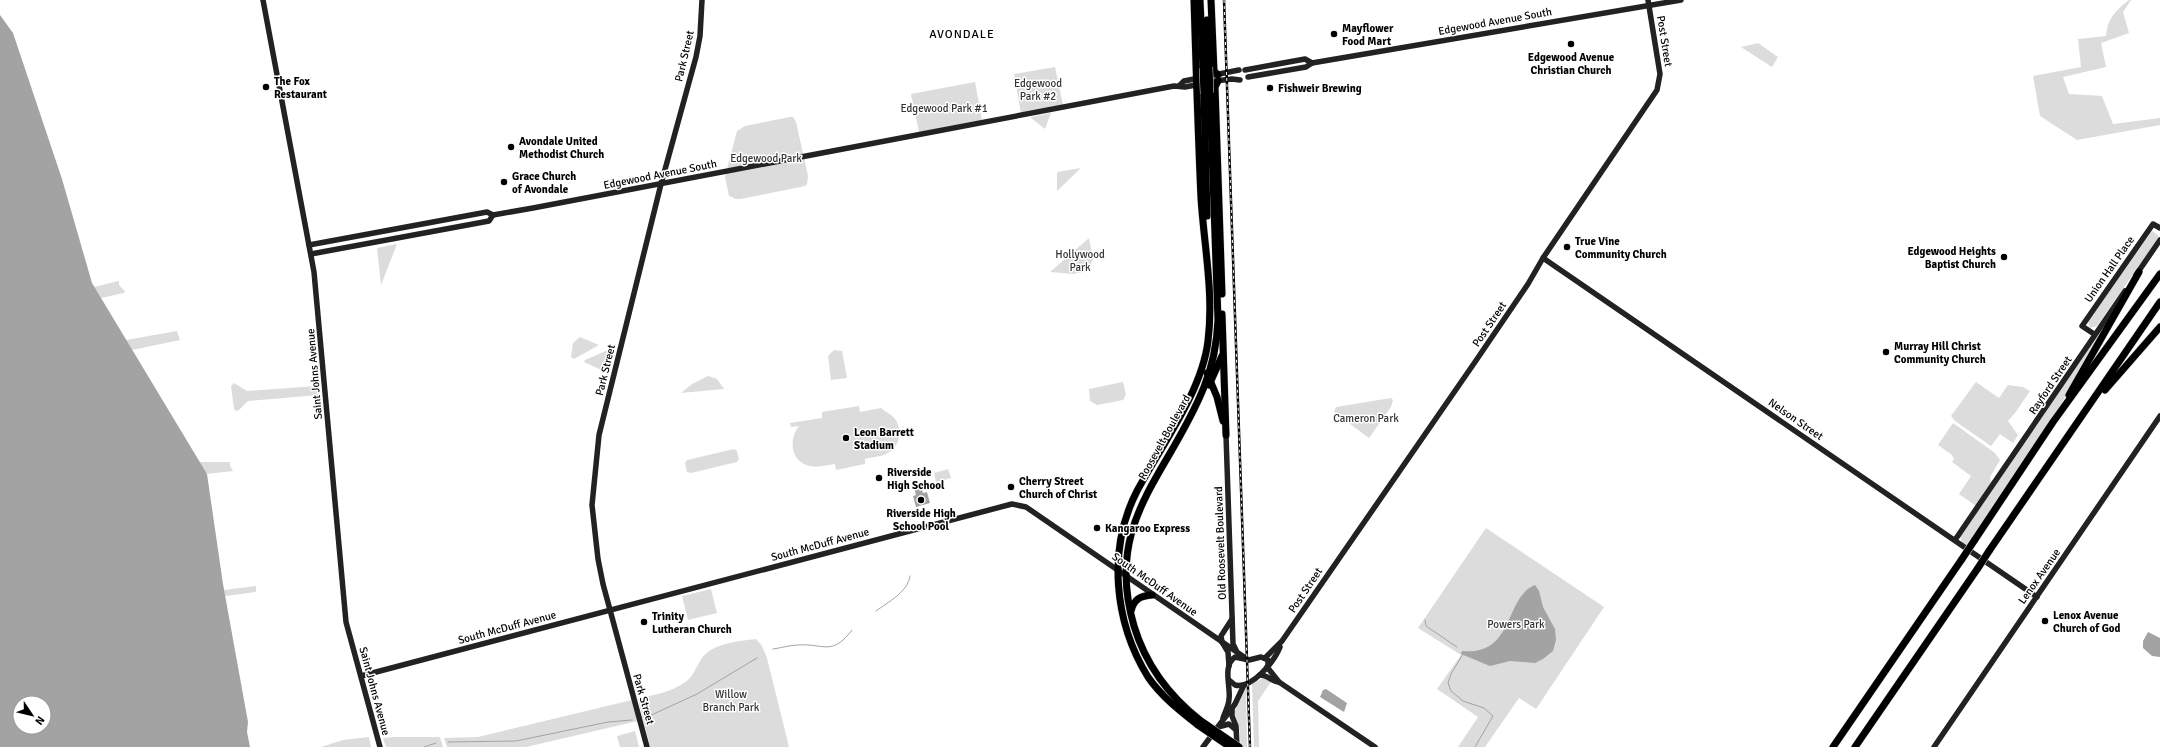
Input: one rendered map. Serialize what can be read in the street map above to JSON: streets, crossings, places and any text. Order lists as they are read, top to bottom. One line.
{"streets":{"highway":["Roosevelt Boulevard"],"main road":["Edgewood Avenue South","Post Street","Park Street","Union Hall Place","Saint Johns Avenue","Rayford Street","Nelson Street","Old Roosevelt Boulevard","South McDuff Avenue","Lenox Avenue"]},"crossings":[["Edgewood Avenue South","Post Street"],["Edgewood Avenue South","Park Street"],["Edgewood Avenue South","Saint Johns Avenue"],["Post Street","Nelson Street"],["Park Street","South McDuff Avenue"],["Union Hall Place","Rayford Street"],["Saint Johns Avenue","South McDuff Avenue"],["Rayford Street","Nelson Street"],["Nelson Street","Lenox Avenue"],["Roosevelt Boulevard","South McDuff Avenue"],["Old Roosevelt Boulevard","South McDuff Avenue"]],"districts":["AVONDALE"],"parks":["Edgewood Park #2","Edgewood Park #1","Edgewood Park","Hollywood Park","Cameron Park","Powers Park","Willow Branch Park"],"places":["Mayflower Food Mart","Edgewood Avenue Christian Church","The Fox Restaurant","Fishweir Brewing","Avondale United Methodist Church","Grace Church of Avondale","True Vine Community Church","Edgewood Heights Baptist Church","Murray Hill Christ Community Church","Leon Barrett Stadium","Riverside High School","Cherry Street Church of Christ","Riverside High School Pool","Kangaroo Express","Lenox Avenue Church of God","Trinity Lutheran Church"],"north":"bottom right"}
